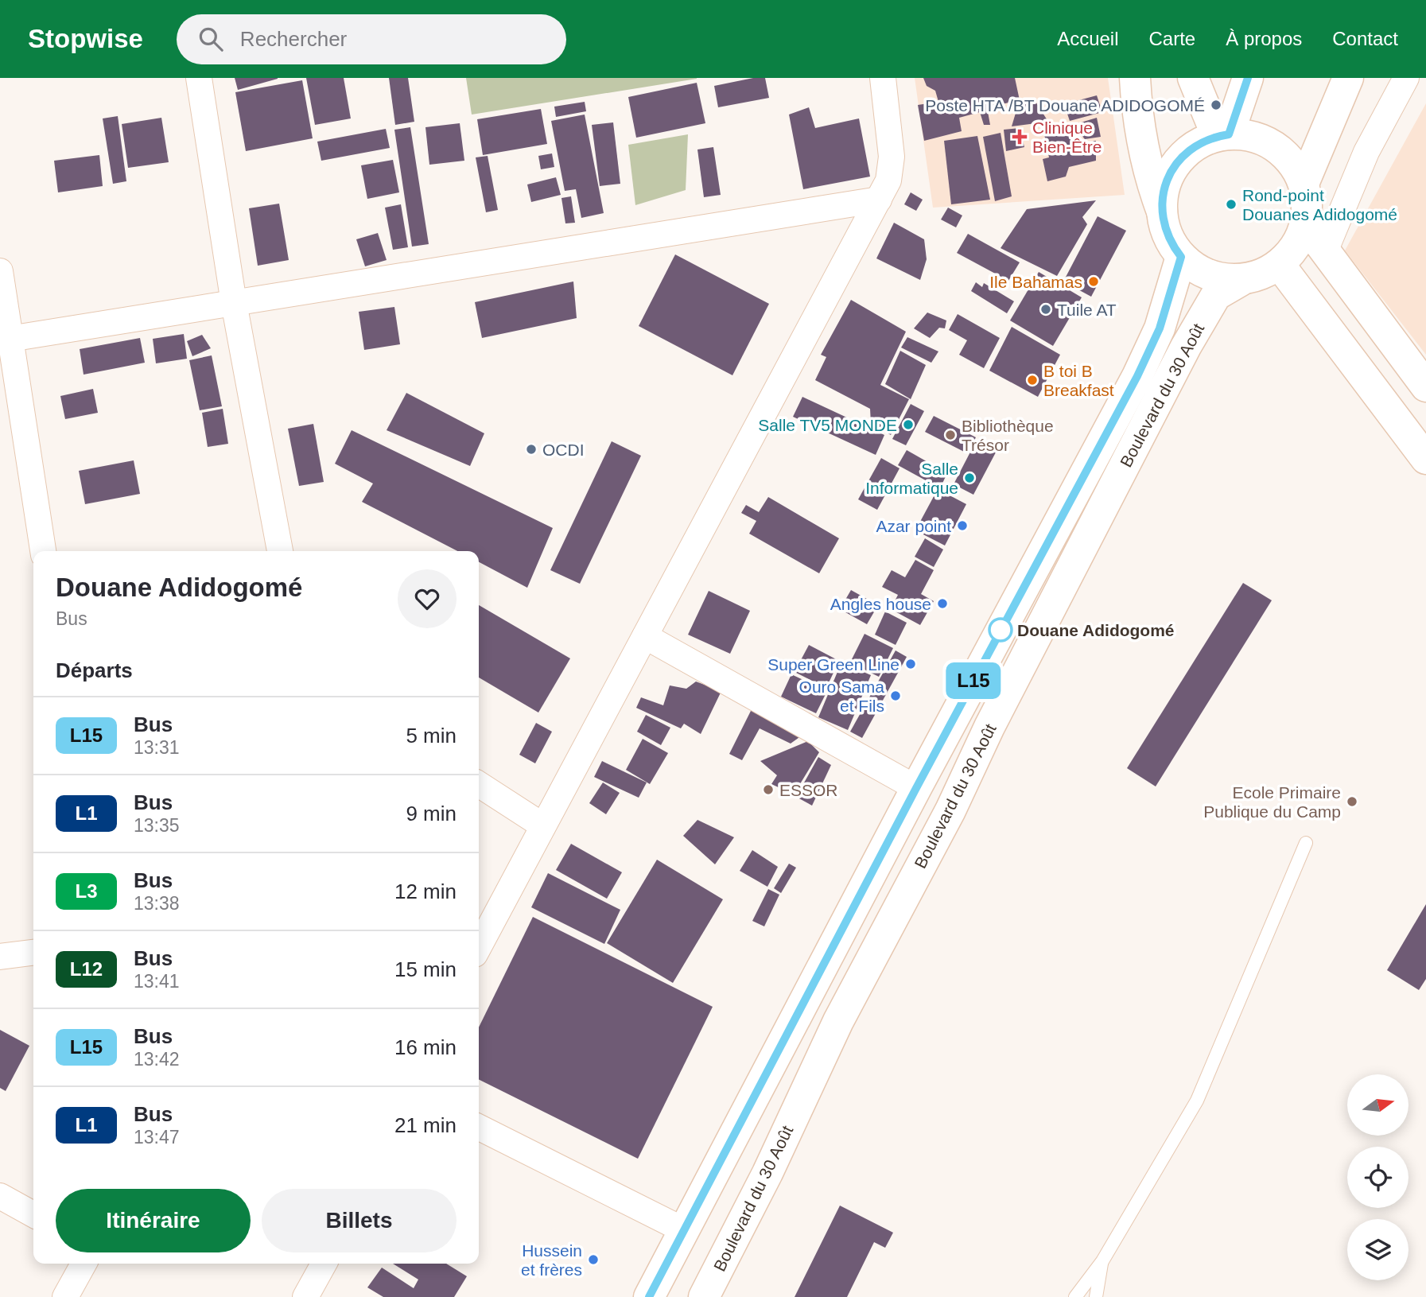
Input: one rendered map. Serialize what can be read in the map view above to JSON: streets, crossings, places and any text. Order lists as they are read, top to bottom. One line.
{"streets":{"main road":["Boulevard du 30 Août"]},"places":{"other":["Poste HTA /BT Douane ADIDOGOMÉ","Rond-point Douanes Adidogomé","Ile Bahamas","Tuile AT","B toi B Breakfast","Salle TV5 MONDE","Bibliothèque Trésor","OCDI","Salle Informatique","Azar point","Angles house","Douane Adidogomé","Super Green Line","Ouro Sama et Fils","ESSOR","Ecole Primaire Publique du Camp","Hussein et frères"],"health":["Clinique Bien-Être"]},"lines":["bus line L15"],"north":"right","page":{"header":"Stopwise","search":"Rechercher","nav":["Accueil","Carte","À propos","Contact"],"on_map":"L15","heading":[["Douane Adidogomé","Bus"],"Départs"],"list":[{"mark":"L15","name":"Bus","note":"13:31","value":"5 min"},{"mark":"L1","name":"Bus","note":"13:35","value":"9 min"},{"mark":"L3","name":"Bus","note":"13:38","value":"12 min"},{"mark":"L12","name":"Bus","note":"13:41","value":"15 min"},{"mark":"L15","name":"Bus","note":"13:42","value":"16 min"},{"mark":"L1","name":"Bus","note":"13:47","value":"21 min"}],"buttons":["Itinéraire","Billets"]}}
